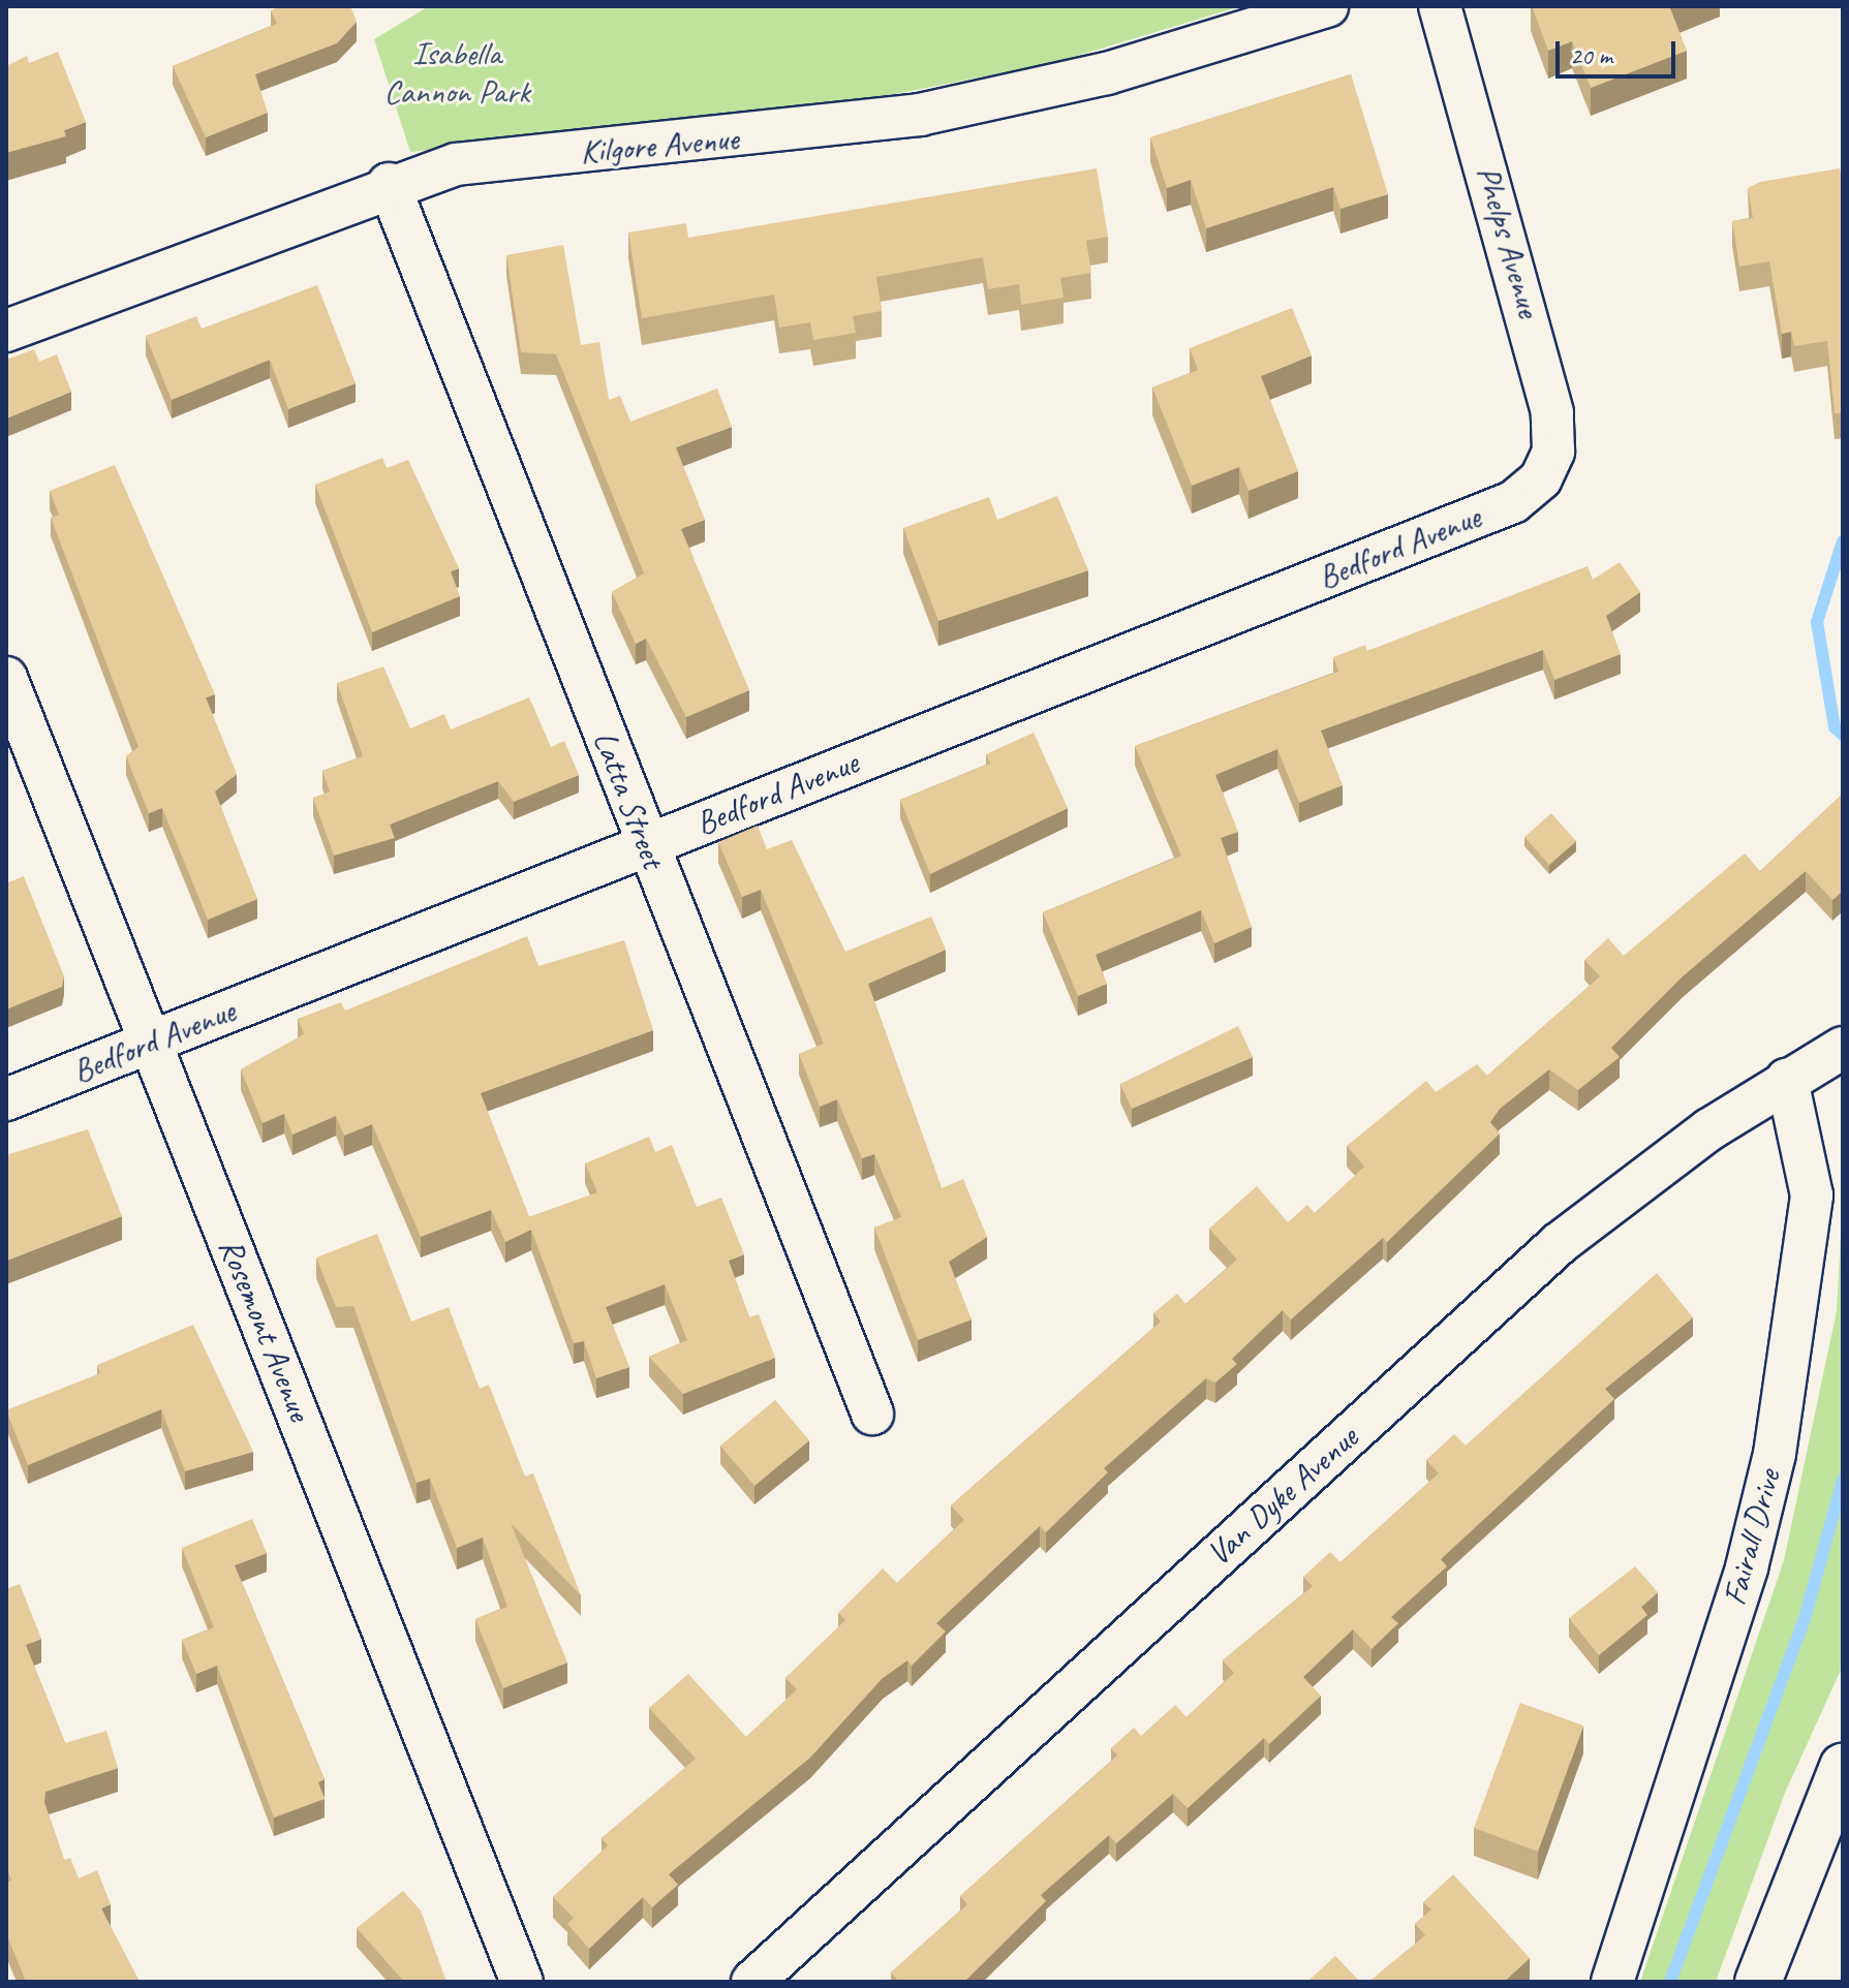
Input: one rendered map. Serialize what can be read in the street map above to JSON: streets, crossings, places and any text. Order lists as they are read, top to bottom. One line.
{"streets":{"street":["Kilgore Avenue","Phelps Avenue","Bedford Avenue","Latta Street","Rosemont Avenue","Van Dyke Avenue","Fairall Drive"]},"crossings":[["Kilgore Avenue","Latta Street"],["Phelps Avenue","Bedford Avenue"],["Bedford Avenue","Latta Street"],["Bedford Avenue","Rosemont Avenue"],["Van Dyke Avenue","Fairall Drive"]],"parks":["Isabella Cannon Park"],"scale_bar":"20 m"}
